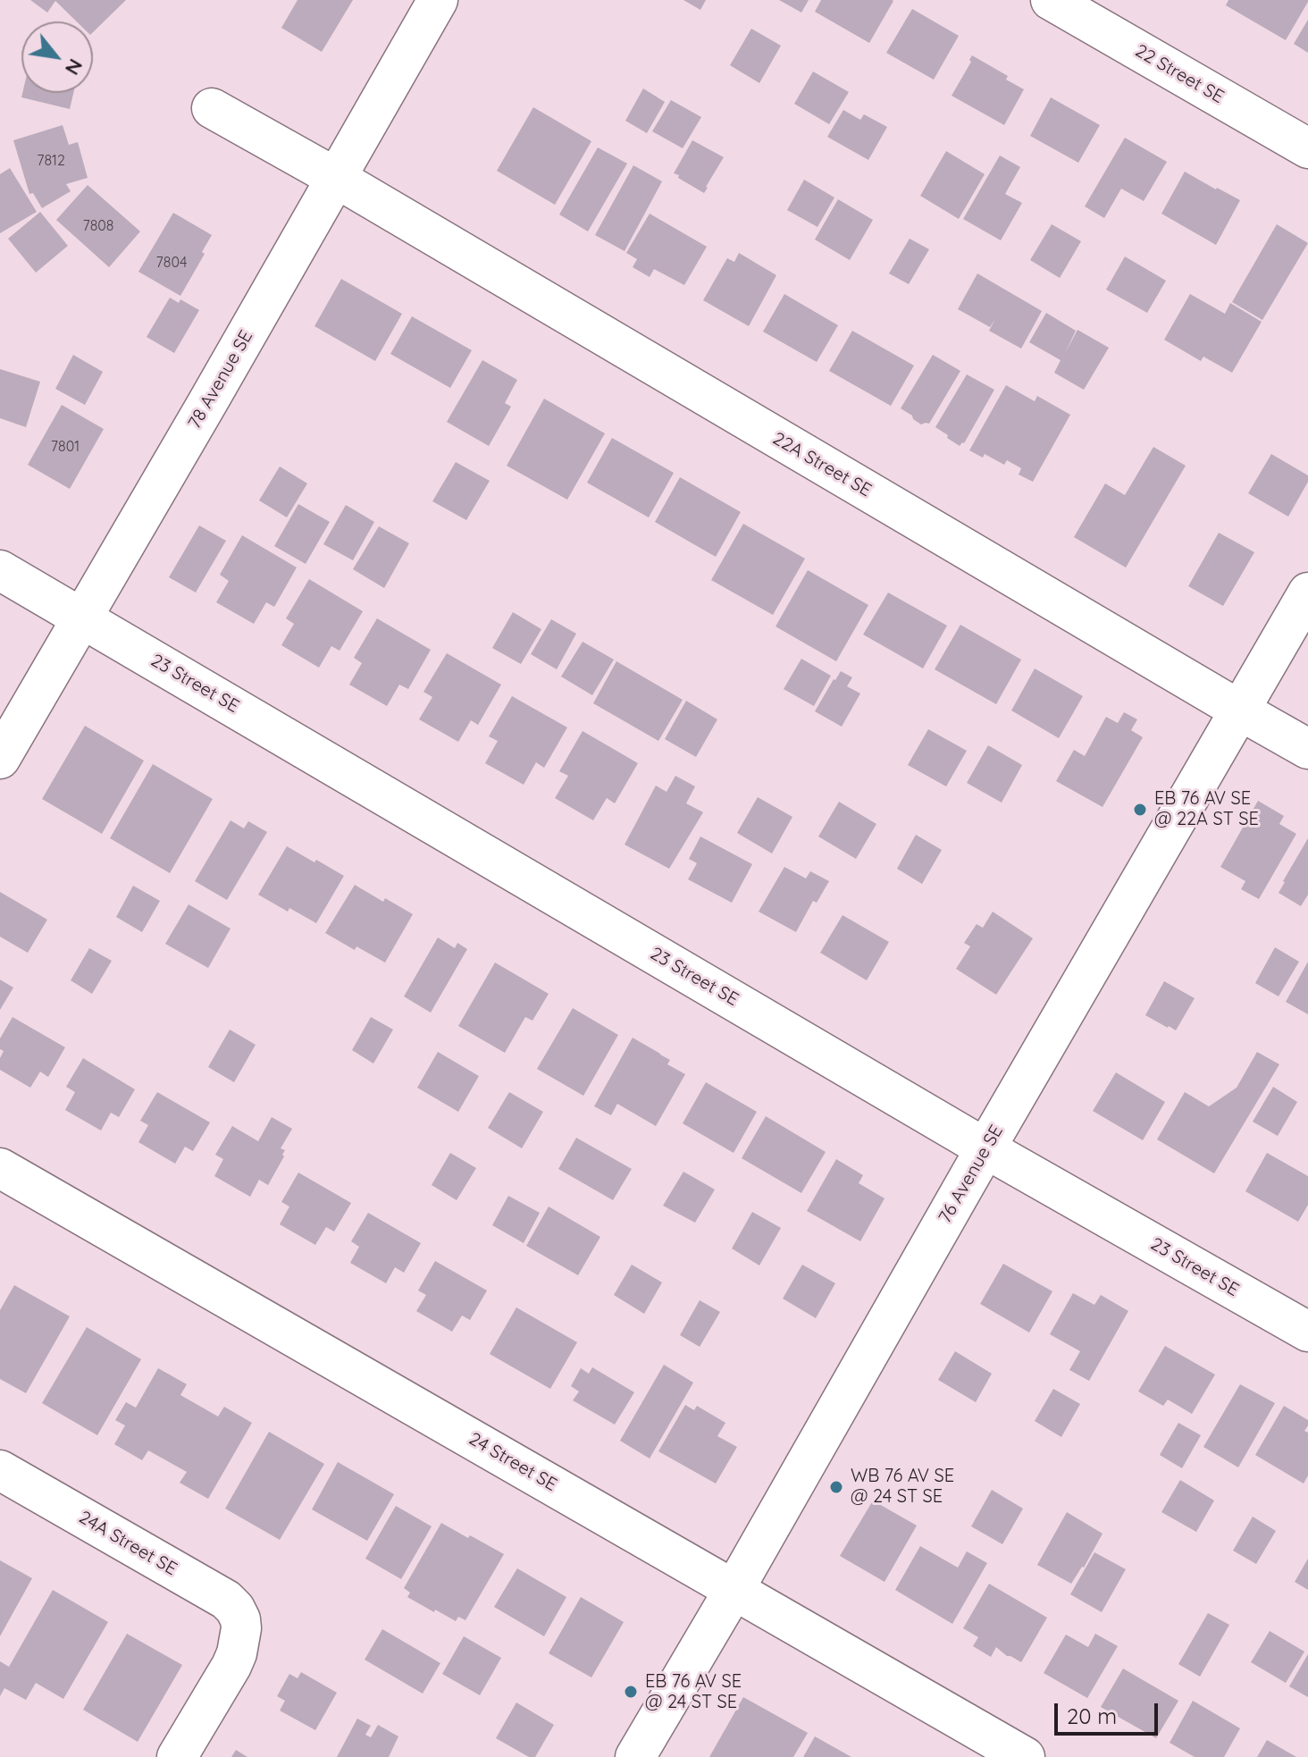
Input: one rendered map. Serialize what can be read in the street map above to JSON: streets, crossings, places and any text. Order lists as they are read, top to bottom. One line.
{"streets":{"street":["22 Street SE","78 Avenue SE","22A Street SE","23 Street SE","76 Avenue SE","24 Street SE","24A Street SE"]},"crossings":[["78 Avenue SE","22A Street SE"],["78 Avenue SE","23 Street SE"],["22A Street SE","76 Avenue SE"],["23 Street SE","76 Avenue SE"],["76 Avenue SE","24 Street SE"]],"places":["EB 76 AV SE @ 22A ST SE","WB 76 AV SE @ 24 ST SE","EB 76 AV SE @ 24 ST SE"],"house_numbers":["7812","7808","7804","7801"],"scale_bar":"20 m","north":"bottom right"}
